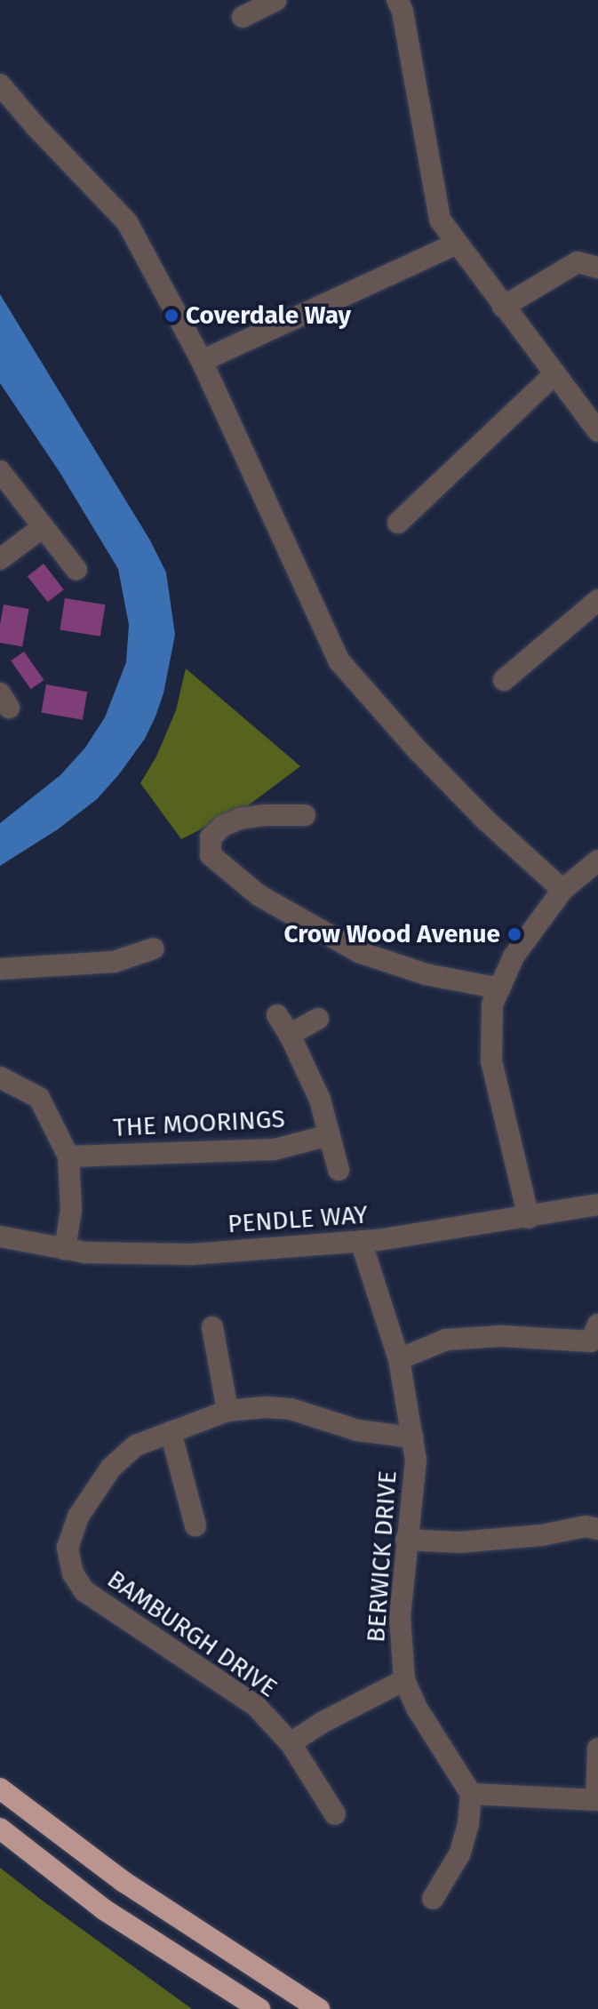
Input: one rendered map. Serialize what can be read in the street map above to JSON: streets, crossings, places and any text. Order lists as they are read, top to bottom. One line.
{"streets":{"street":["THE MOORINGS","PENDLE WAY","BERWICK DRIVE","BAMBURGH DRIVE"]},"crossings":[["PENDLE WAY","BERWICK DRIVE"],["BERWICK DRIVE","BAMBURGH DRIVE"]],"places":["Coverdale Way","Crow Wood Avenue"]}
